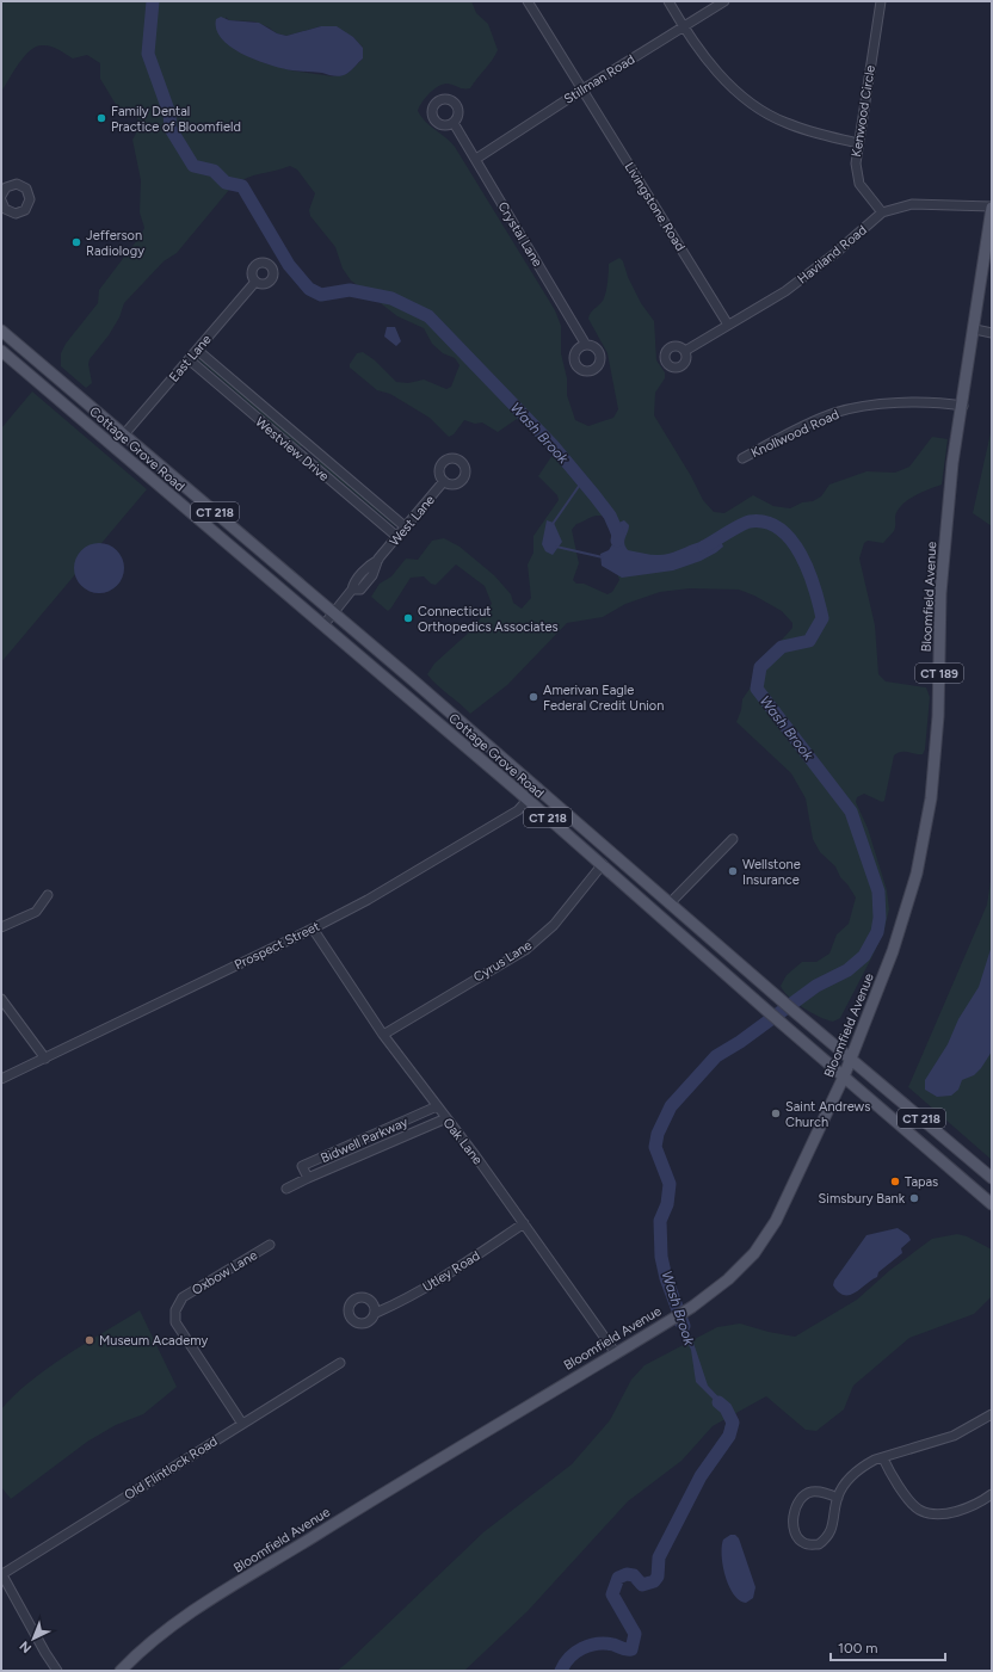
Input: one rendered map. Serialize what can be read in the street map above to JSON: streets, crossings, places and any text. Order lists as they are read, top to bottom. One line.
{"streets":{"main road":["Cottage Grove Road","CT 218","Bloomfield Avenue","CT 189"],"street":["Stillman Road","Kenwood Circle","Livingstone Road","Crystal Lane","Haviland Road","East Lane","Knollwood Road","Westview Drive","West Lane","Prospect Street","Cyrus Lane","Bidwell Parkway","Oak Lane","Utley Road","Oxbow Lane","Old Flintlock Road"]},"crossings":[["Stillman Road","Livingstone Road"],["Stillman Road","Crystal Lane"],["Kenwood Circle","Haviland Road"],["Livingstone Road","Haviland Road"],["Haviland Road","Bloomfield Avenue"],["East Lane","Cottage Grove Road"],["East Lane","Westview Drive"],["Knollwood Road","Bloomfield Avenue"],["Cottage Grove Road","West Lane"],["Cottage Grove Road","Bloomfield Avenue"],["Cottage Grove Road","Prospect Street"],["Cottage Grove Road","Cyrus Lane"],["Westview Drive","West Lane"],["Bloomfield Avenue","Oak Lane"],["Prospect Street","Oak Lane"],["Cyrus Lane","Oak Lane"],["Bidwell Parkway","Oak Lane"],["Oak Lane","Utley Road"],["Oxbow Lane","Old Flintlock Road"]],"water":["Wash Brook"],"places":["Family Dental Practice of Bloomfield","Jefferson Radiology","Connecticut Orthopedics Associates","Amerivan Eagle Federal Credit Union","Wellstone Insurance","Saint Andrews Church","Tapas","Simsbury Bank","Museum Academy"],"scale_bar":"100 m","north":"bottom left"}
